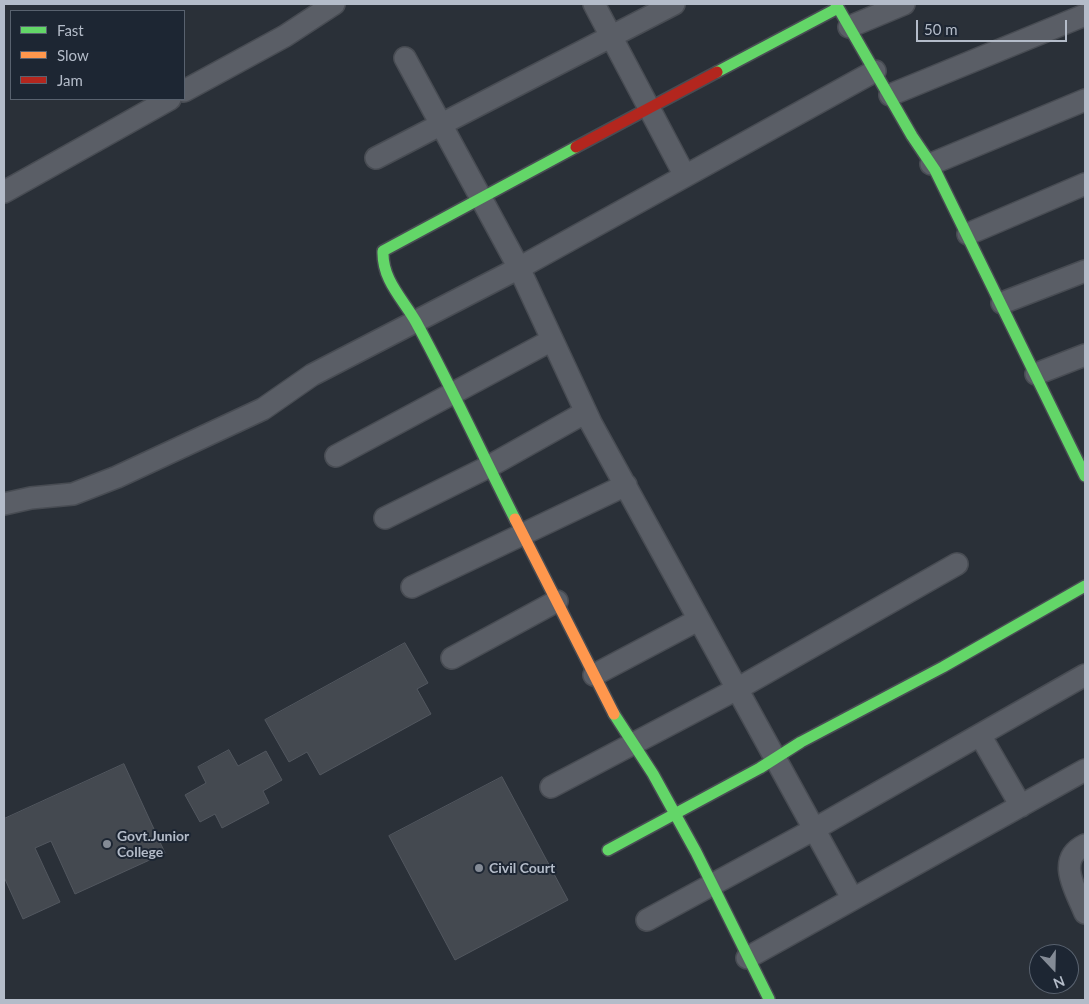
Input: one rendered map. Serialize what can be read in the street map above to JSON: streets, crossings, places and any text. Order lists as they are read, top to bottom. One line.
{"places":["Govt.Junior College","Civil Court"],"legend":["Fast","Slow","Jam"],"scale_bar":"50 m","north":"bottom"}
